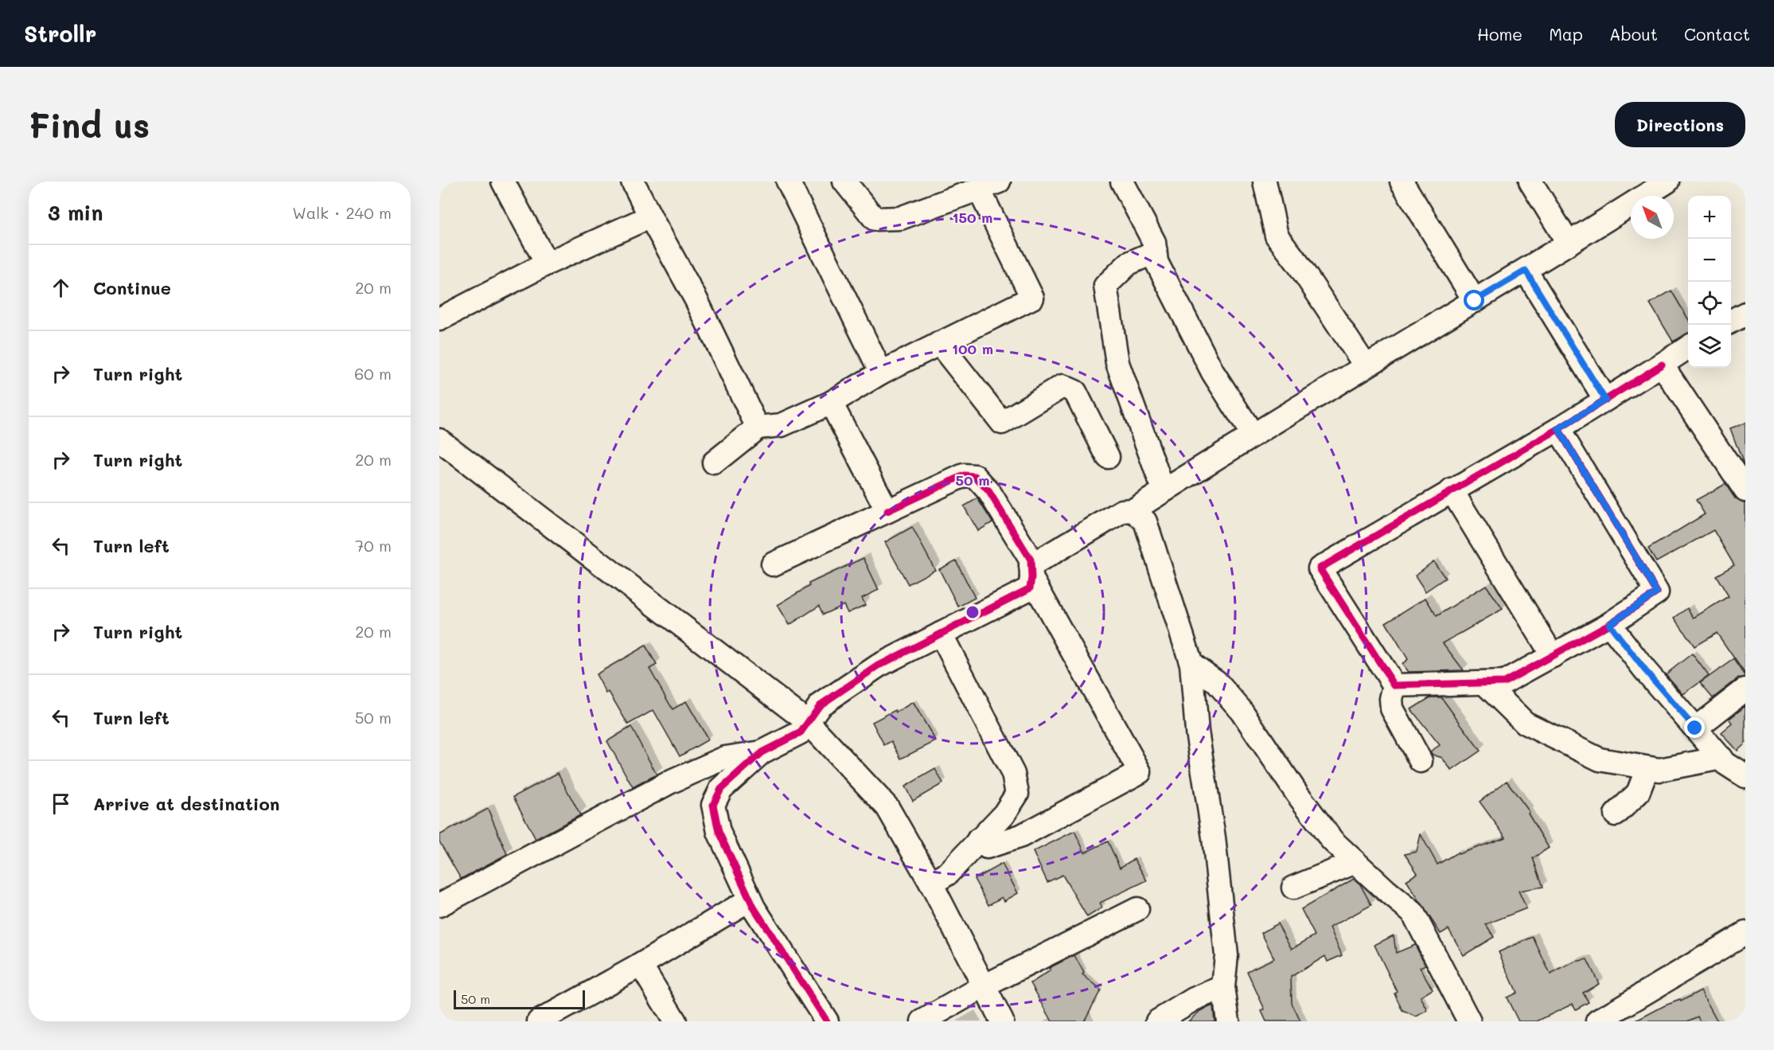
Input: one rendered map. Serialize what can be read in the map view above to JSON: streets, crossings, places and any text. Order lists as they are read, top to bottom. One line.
{"scale_bar":"50 m","north":"top left","page":{"header":"Strollr","nav":["Home","Map","About","Contact"],"buttons":"Directions","title":"Find us","heading":["3 min","Walk · 240 m"],"map_buttons":["+","−"],"list":[["Continue","20 m"],["Turn right","60 m"],["Turn right","20 m"],["Turn left","70 m"],["Turn right","20 m"],["Turn left","50 m"],"Arrive at destination"],"scale":"50 m"},"rings":["150 m","100 m","50 m"]}
